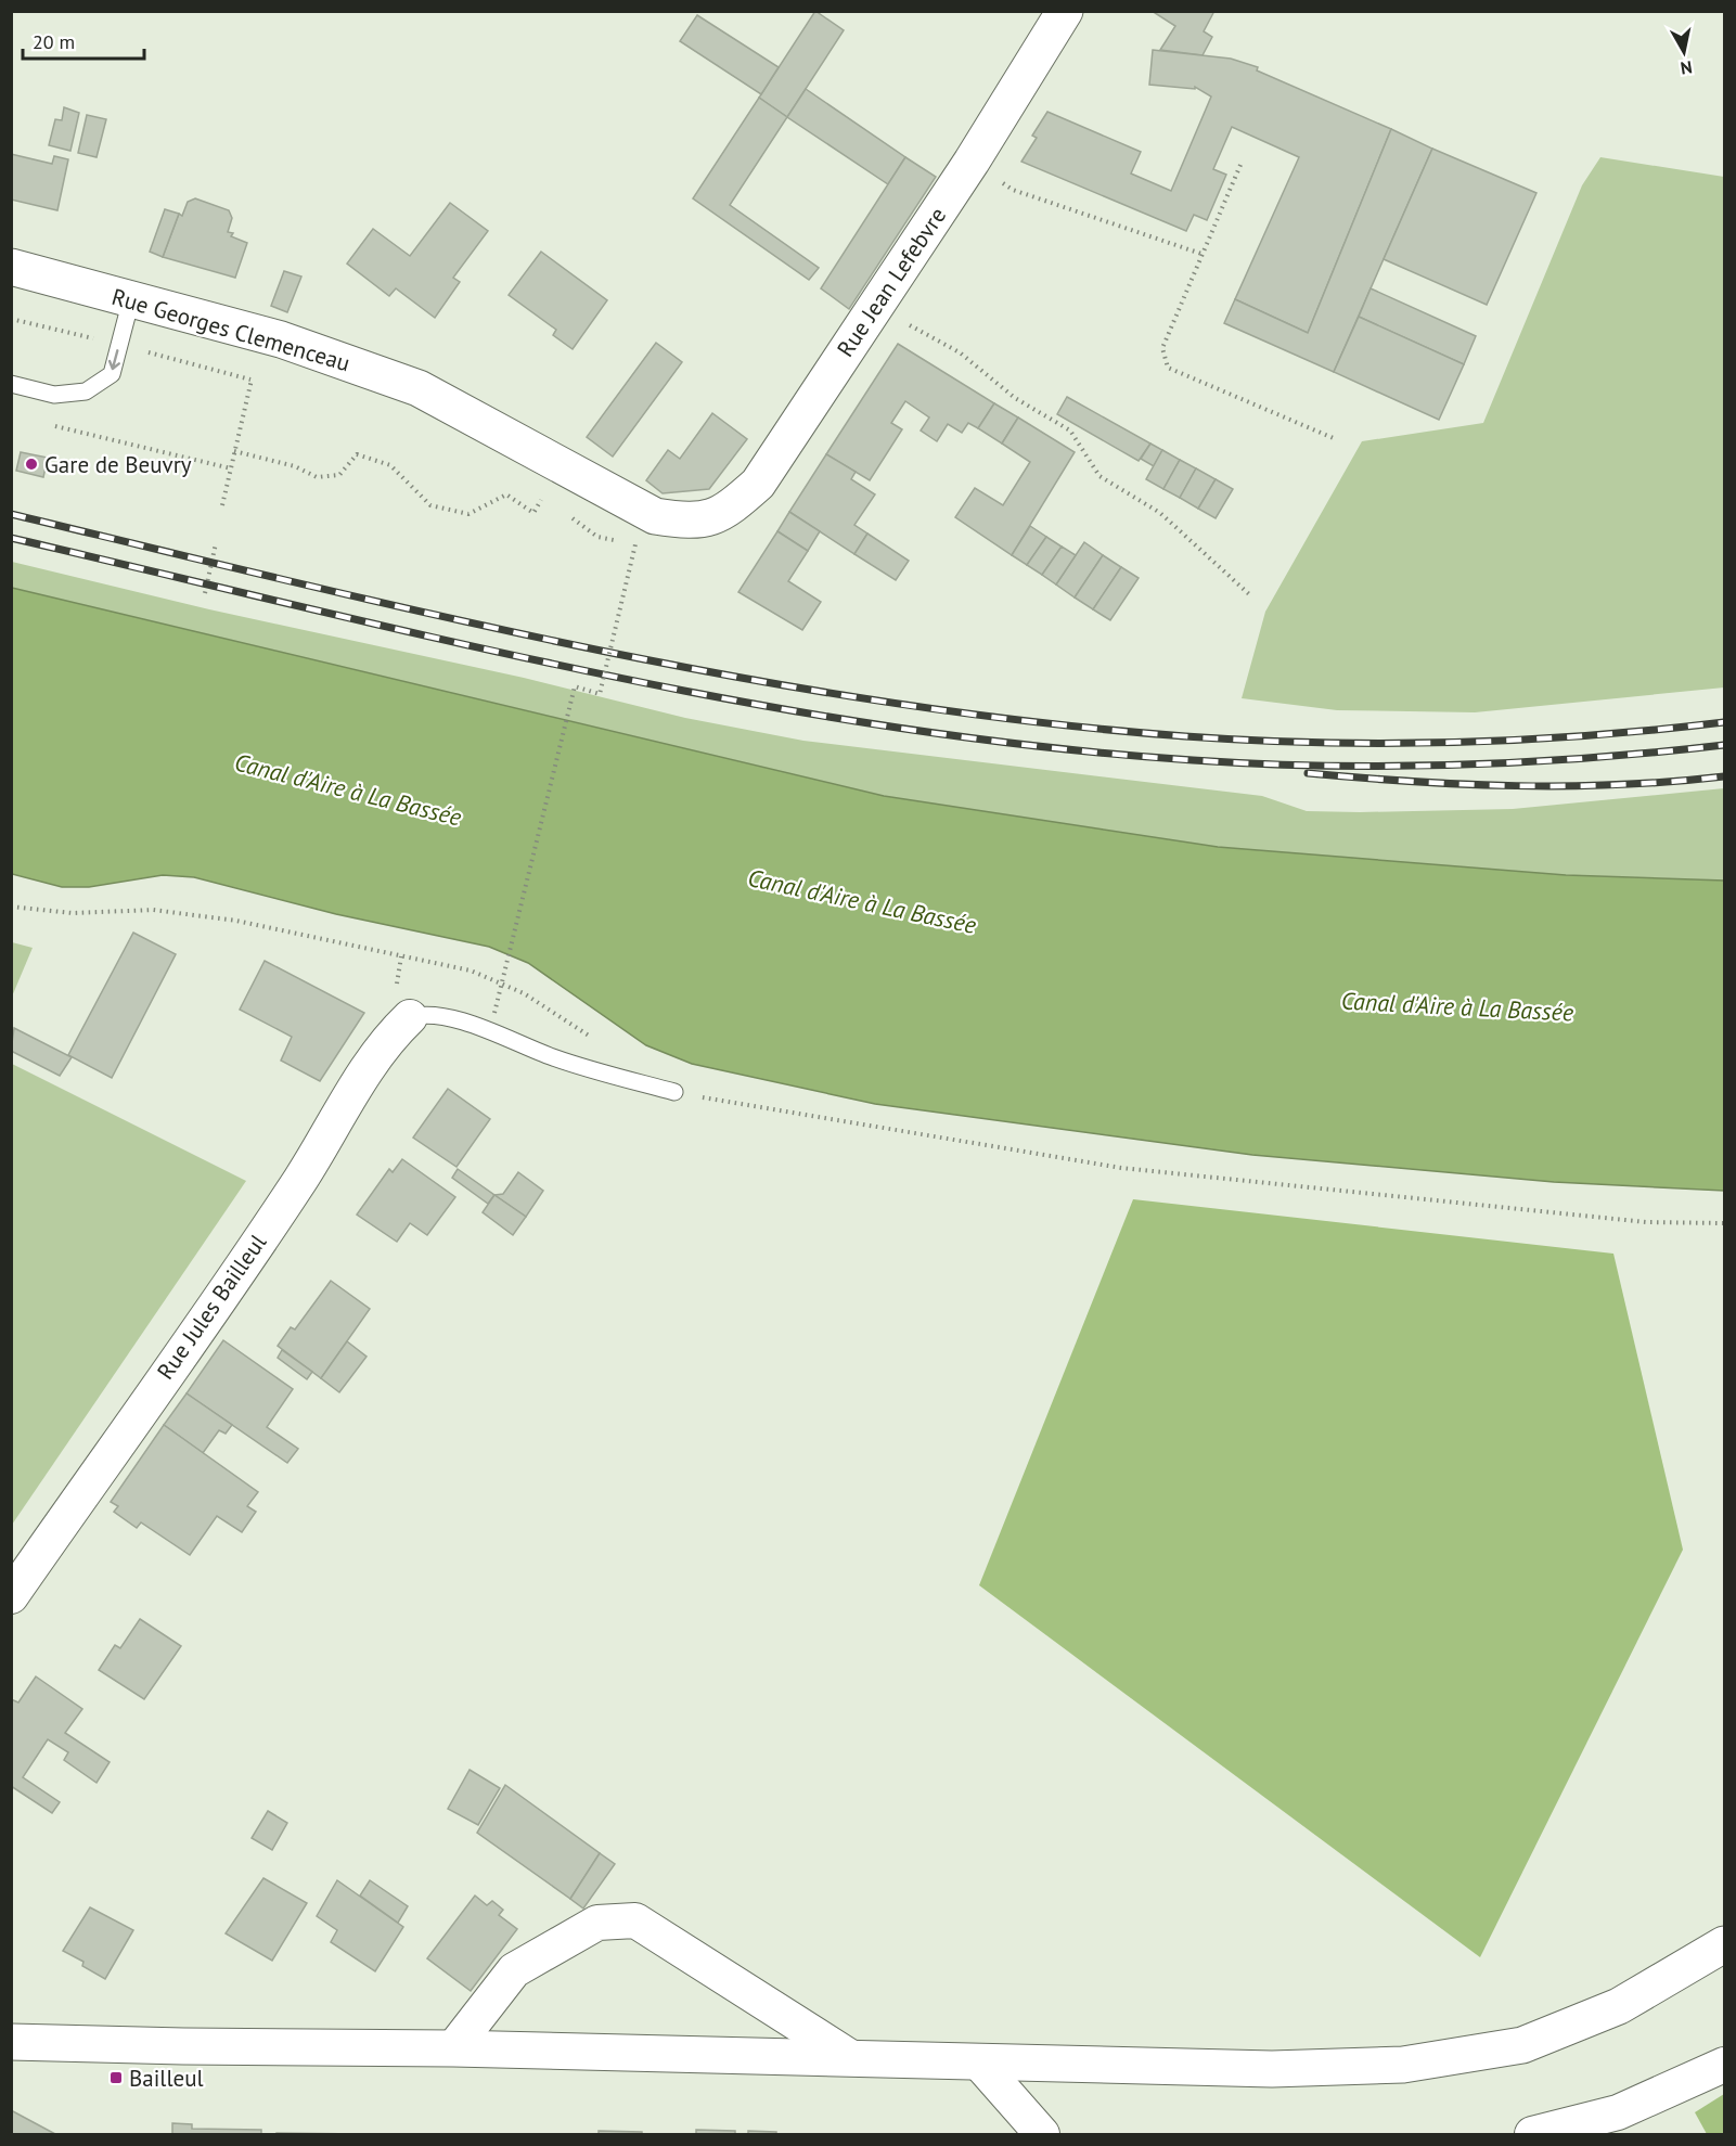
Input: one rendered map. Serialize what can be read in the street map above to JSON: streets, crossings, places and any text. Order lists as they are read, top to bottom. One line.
{"streets":{"street":["Rue Jean Lefebvre","Rue Georges Clemenceau","Rue Jules Bailleul"]},"crossings":[["Rue Jean Lefebvre","Rue Georges Clemenceau"]],"water":["Canal d'Aire à La Bassée"],"places":{"other":["Gare de Beuvry"],"transit":["Bailleul"]},"scale_bar":"20 m","north":"bottom"}
